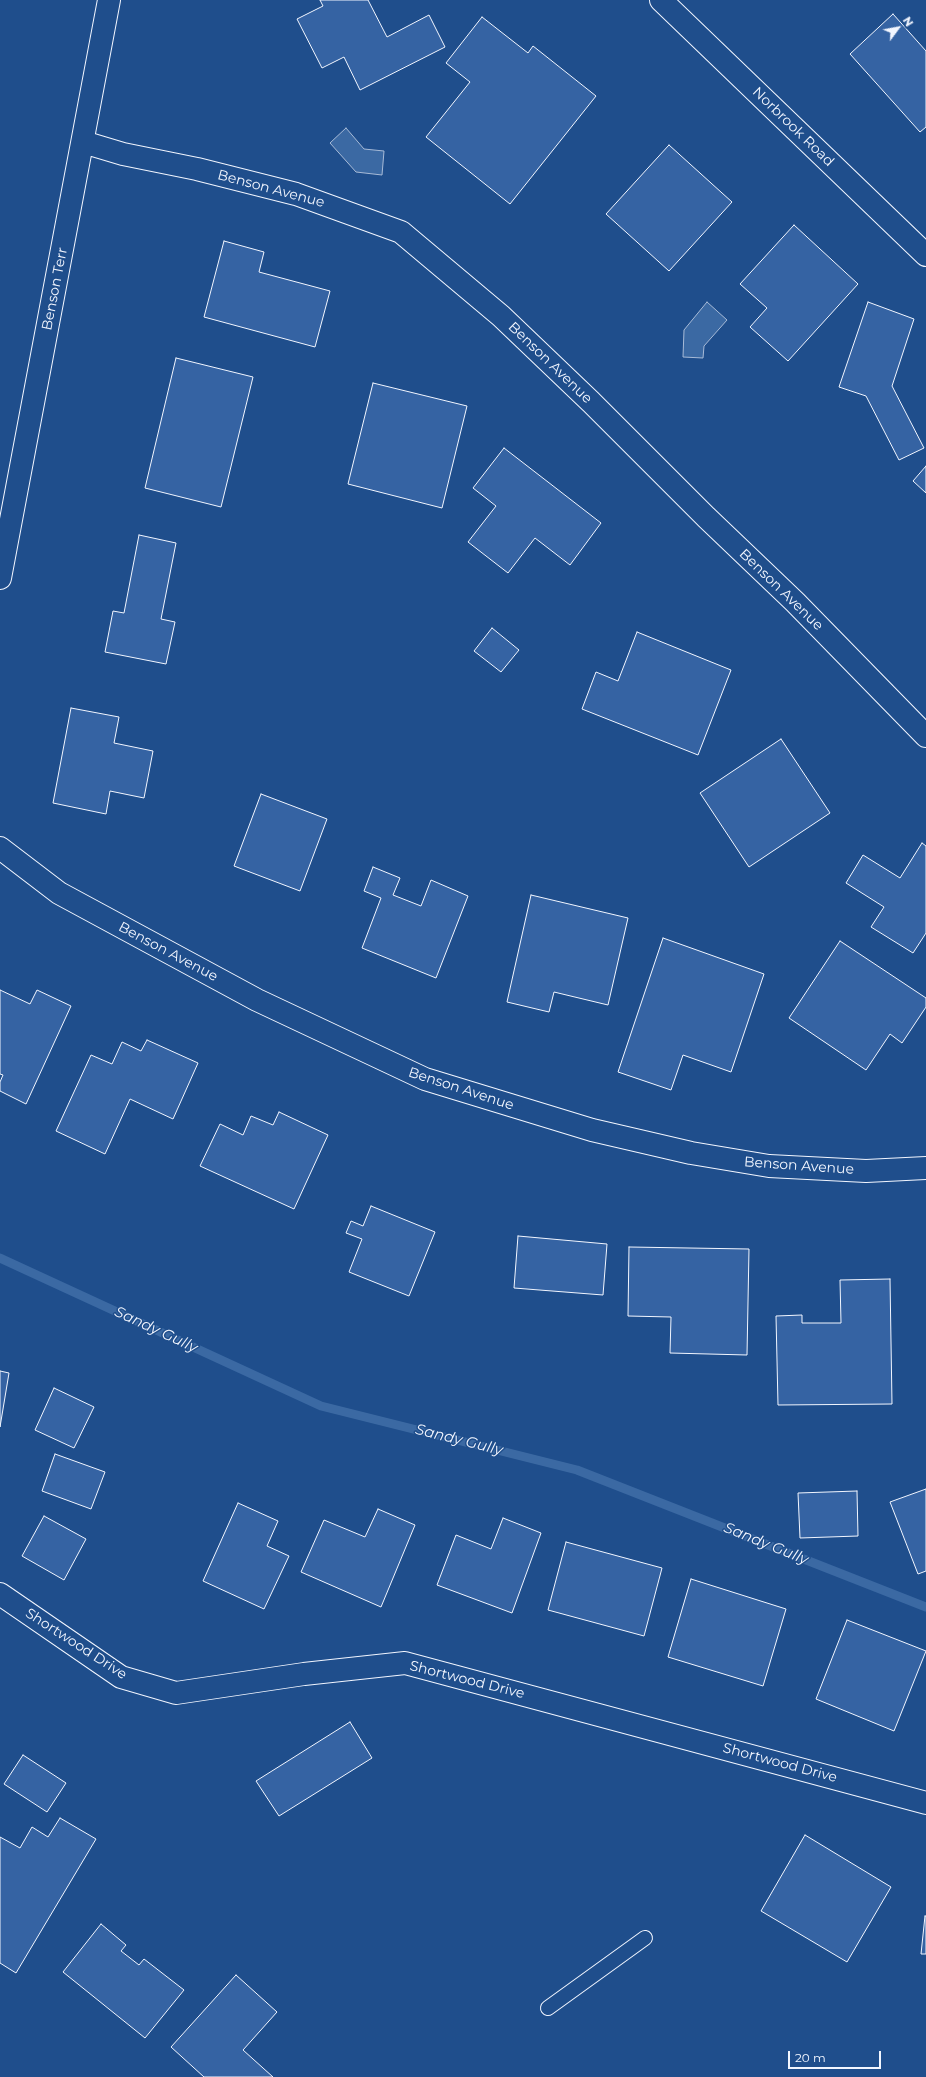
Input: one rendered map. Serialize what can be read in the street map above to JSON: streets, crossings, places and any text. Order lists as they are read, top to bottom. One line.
{"streets":{"street":["Norbrook Road","Benson Avenue","Benson Terr","Shortwood Drive"]},"crossings":[["Benson Avenue","Benson Terr"]],"water":["Sandy Gully"],"scale_bar":"20 m","north":"top right"}
